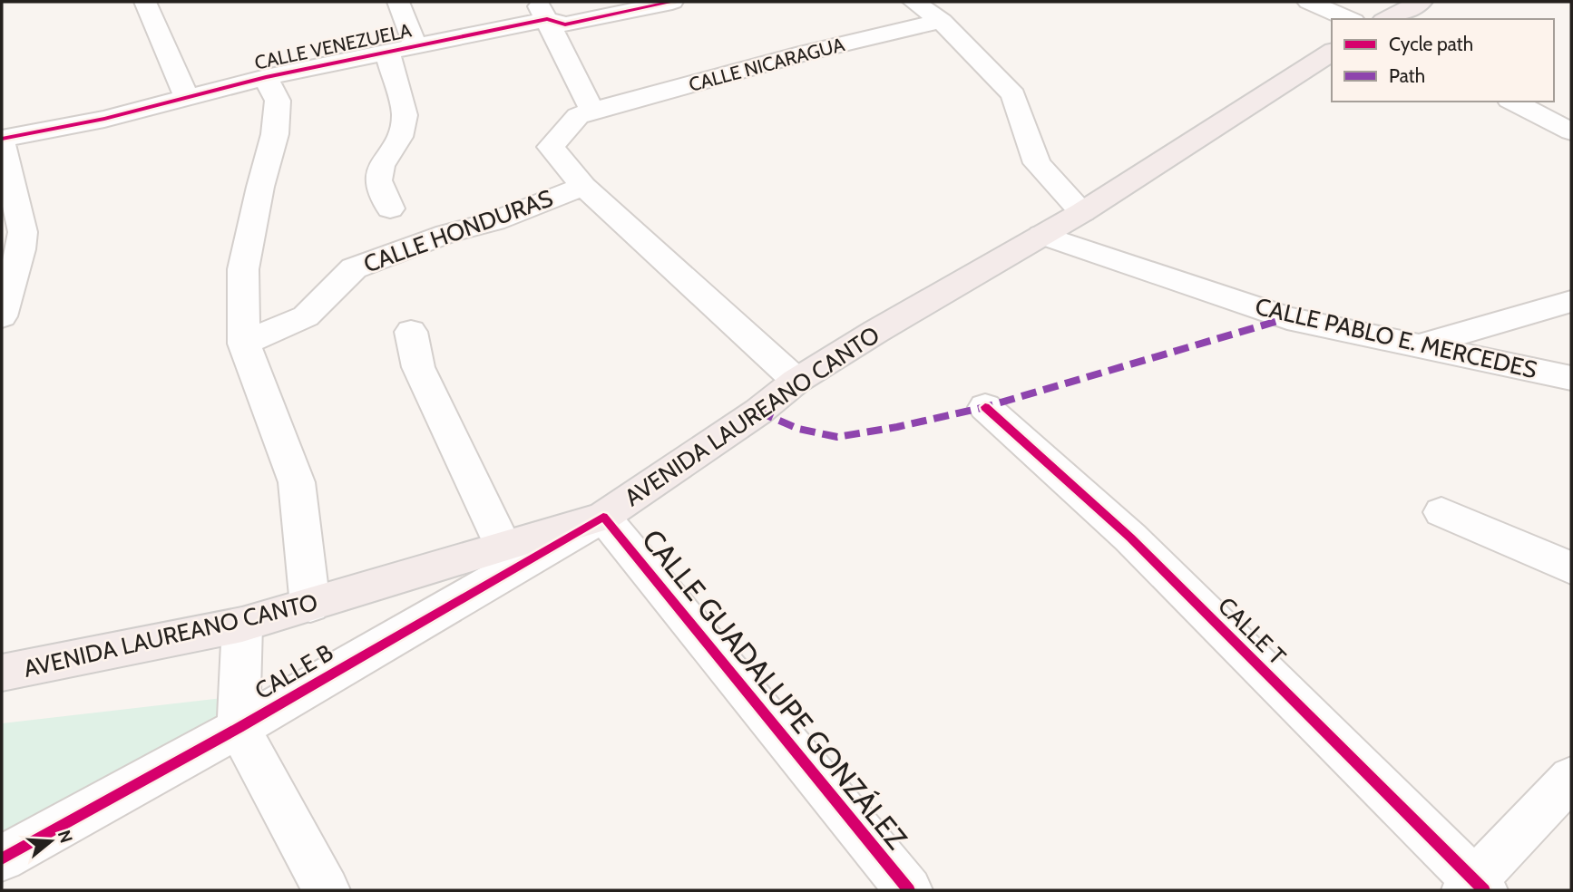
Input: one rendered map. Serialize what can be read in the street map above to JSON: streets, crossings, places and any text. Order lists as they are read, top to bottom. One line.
{"streets":{"main road":["AVENIDA LAUREANO CANTO"],"street":["CALLE VENEZUELA","CALLE NICARAGUA","CALLE HONDURAS","CALLE PABLO E. MERCEDES","CALLE T","CALLE B","CALLE GUADALUPE GONZÁLEZ"]},"crossings":[["CALLE NICARAGUA","CALLE HONDURAS"],["CALLE PABLO E. MERCEDES","AVENIDA LAUREANO CANTO"],["AVENIDA LAUREANO CANTO","CALLE B"],["AVENIDA LAUREANO CANTO","CALLE GUADALUPE GONZÁLEZ"],["CALLE B","CALLE GUADALUPE GONZÁLEZ"]],"legend":["Cycle path","Path"],"north":"right"}
